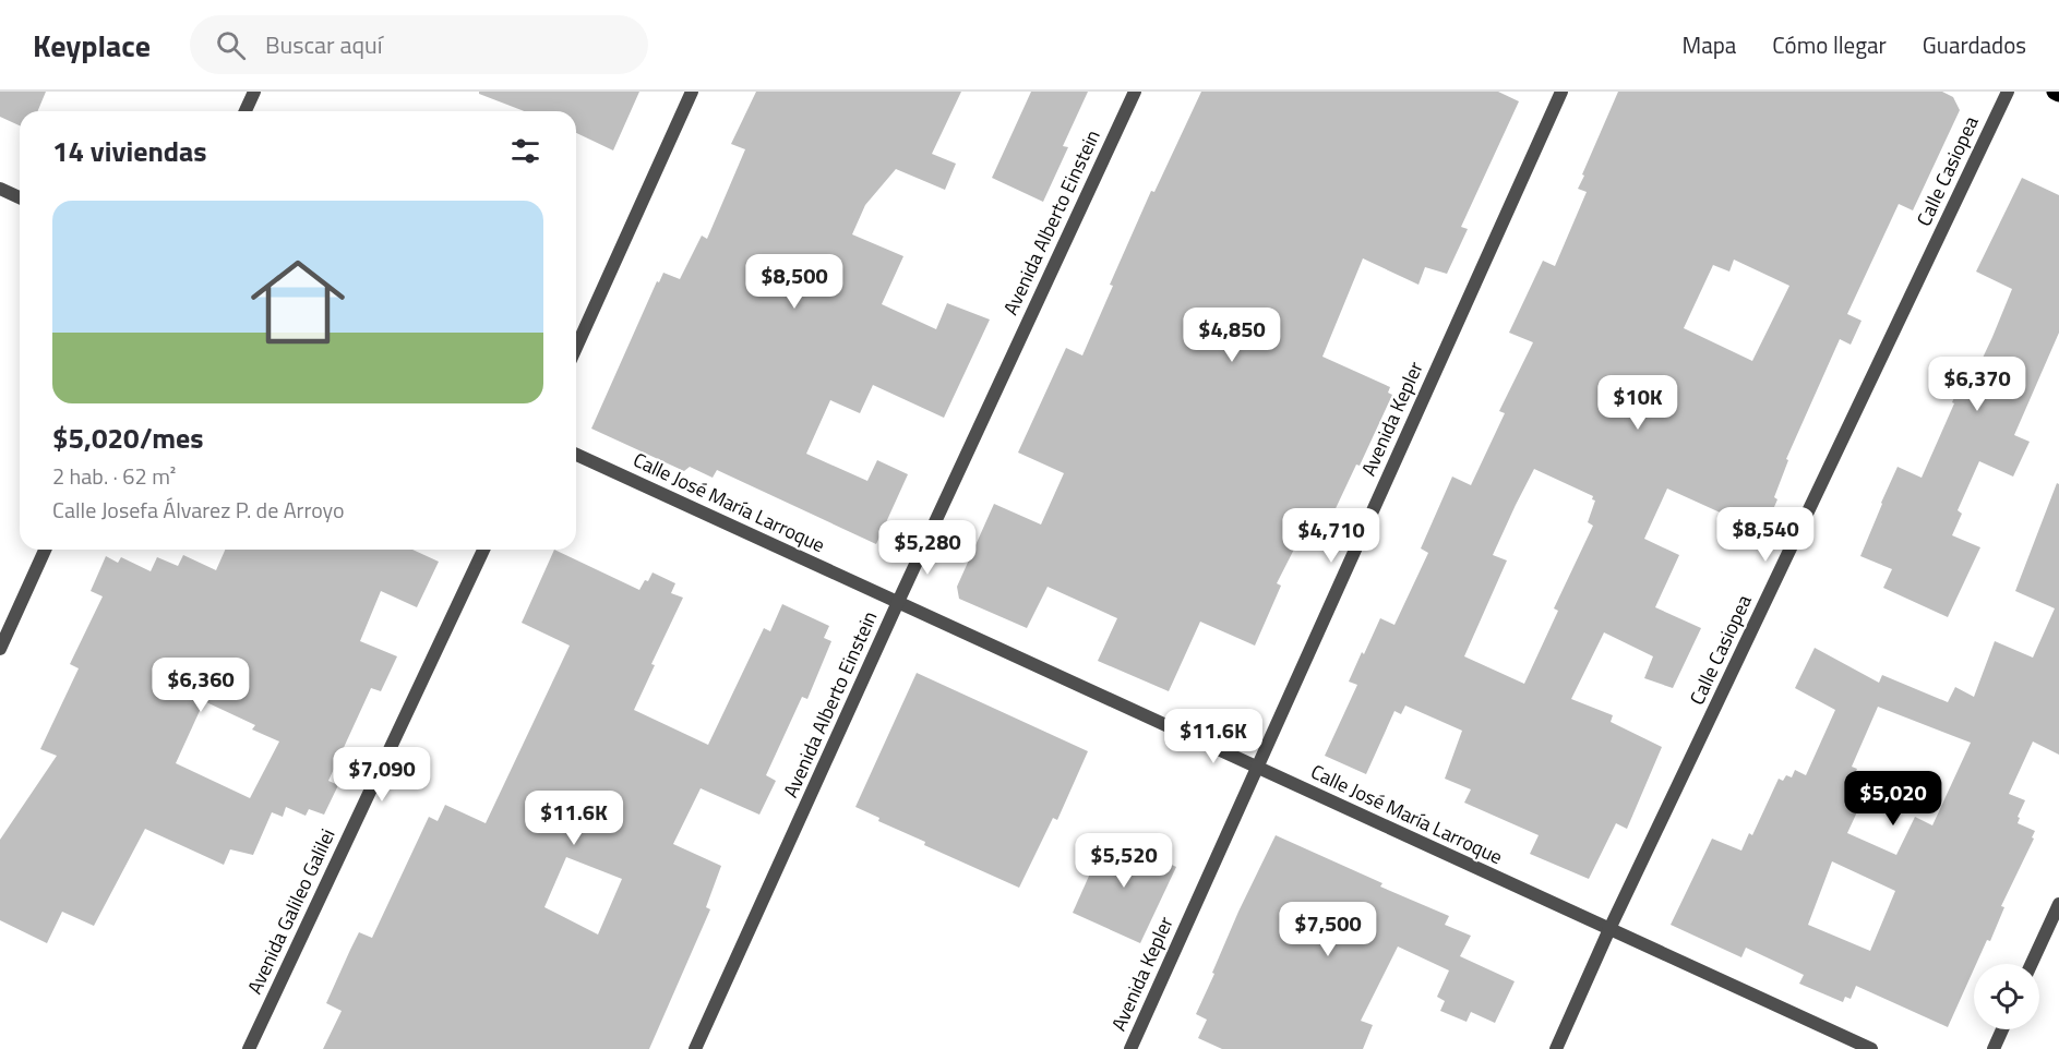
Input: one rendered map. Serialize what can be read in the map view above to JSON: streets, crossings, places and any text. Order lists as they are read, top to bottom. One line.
{"streets":{"street":["Calle Casiopea","Avenida Alberto Einstein","Avenida Kepler","Calle José María Larroque","Avenida Galileo Galilei"]},"crossings":[["Calle Casiopea","Calle José María Larroque"],["Avenida Alberto Einstein","Calle José María Larroque"],["Avenida Kepler","Calle José María Larroque"]],"page":{"header":"Keyplace","search":"Buscar aquí","nav":["Mapa","Cómo llegar","Guardados"],"heading":"14 viviendas","list":[{"name":"$5,020/mes","note":"2 hab. · 62 m² · Calle Josefa Álvarez P. de Arroyo"}],"price":["$8,500","$4,850","$6,370","$10K","$8,540","$4,710","$5,280","$6,360","$11.6K","$7,090","$5,020","$11.6K","$5,520","$7,500"]}}
